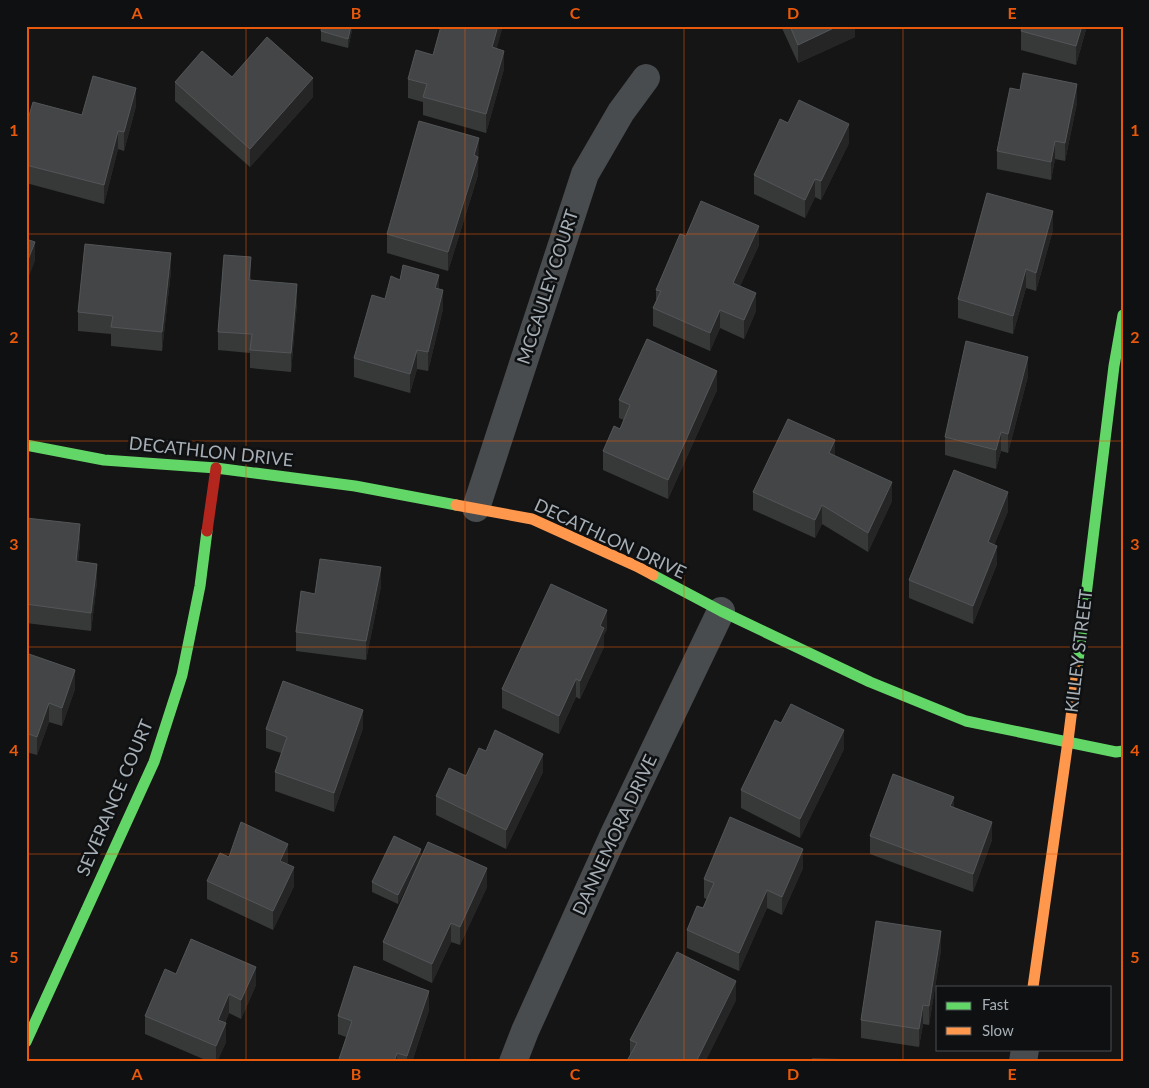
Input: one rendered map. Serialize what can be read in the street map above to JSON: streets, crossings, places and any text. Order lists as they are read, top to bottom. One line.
{"streets":{"street":["MCCAULEY COURT","DECATHLON DRIVE","KILLEY STREET","SEVERANCE COURT","DANNEMORA DRIVE"]},"crossings":[["MCCAULEY COURT","DECATHLON DRIVE"],["DECATHLON DRIVE","KILLEY STREET"],["DECATHLON DRIVE","SEVERANCE COURT"],["DECATHLON DRIVE","DANNEMORA DRIVE"]],"legend":["Fast","Slow"],"grid":{"columns":["A","B","C","D","E"],"rows":["1","2","3","4","5"]}}
